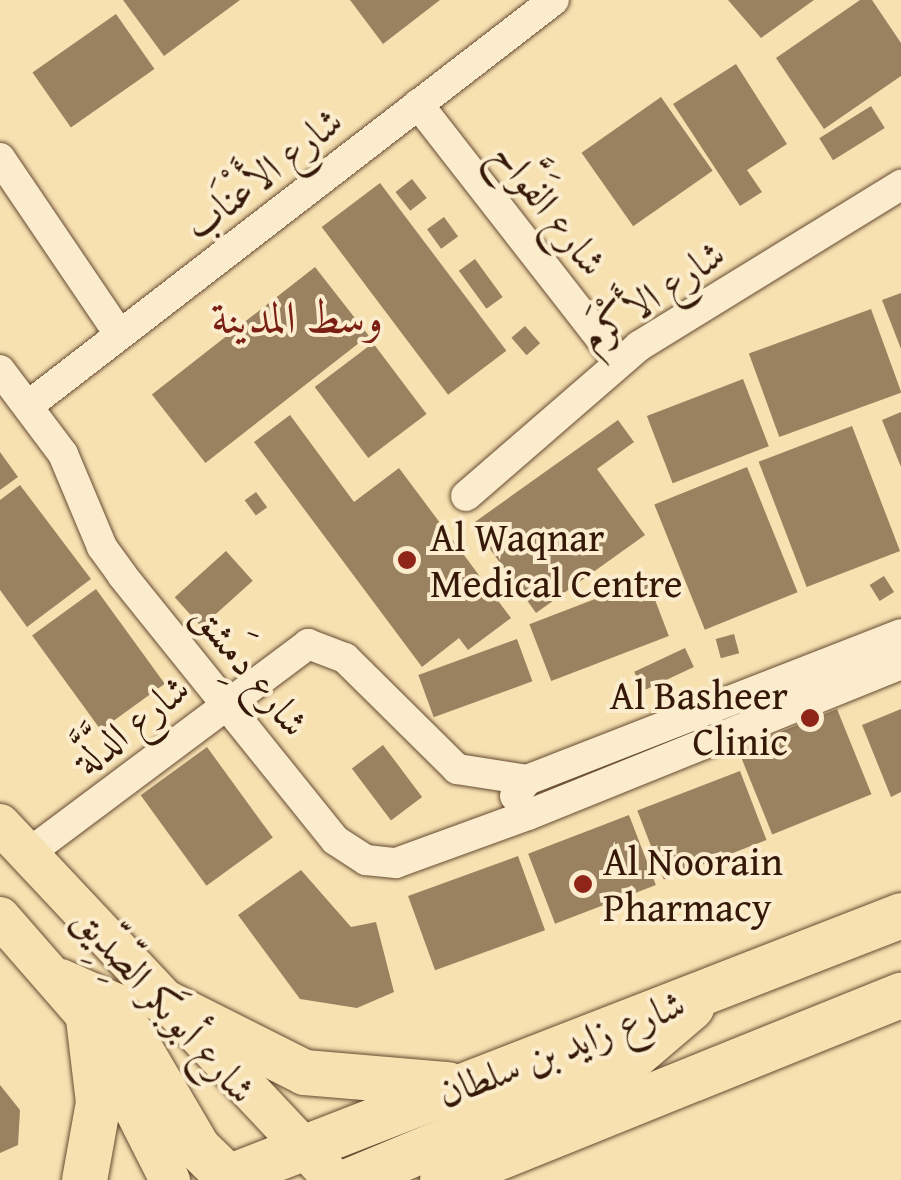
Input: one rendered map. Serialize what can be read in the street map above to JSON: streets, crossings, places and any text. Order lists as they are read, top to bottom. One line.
{"streets":{"highway":["شارع زايد بن سلطان"],"main road":["شارع أبوبَكر الصِّدِّيق"],"street":["شارع الأَعْنَاب","شارع الفَوَّاح","شارع الأَكْرَم","شارع دِمَشق","شارع الدَّلَّة"]},"crossings":[["شارع الأَعْنَاب","شارع الفَوَّاح"],["شارع الأَعْنَاب","شارع دِمَشق"],["شارع الفَوَّاح","شارع الأَكْرَم"],["شارع دِمَشق","شارع الدَّلَّة"],["شارع الدَّلَّة","شارع أبوبَكر الصِّدِّيق"],["شارع أبوبَكر الصِّدِّيق","شارع زايد بن سلطان"]],"districts":["وسط المدينة"],"places":["Al Waqnar Medical Centre","Al Basheer Clinic","Al Noorain Pharmacy"]}
